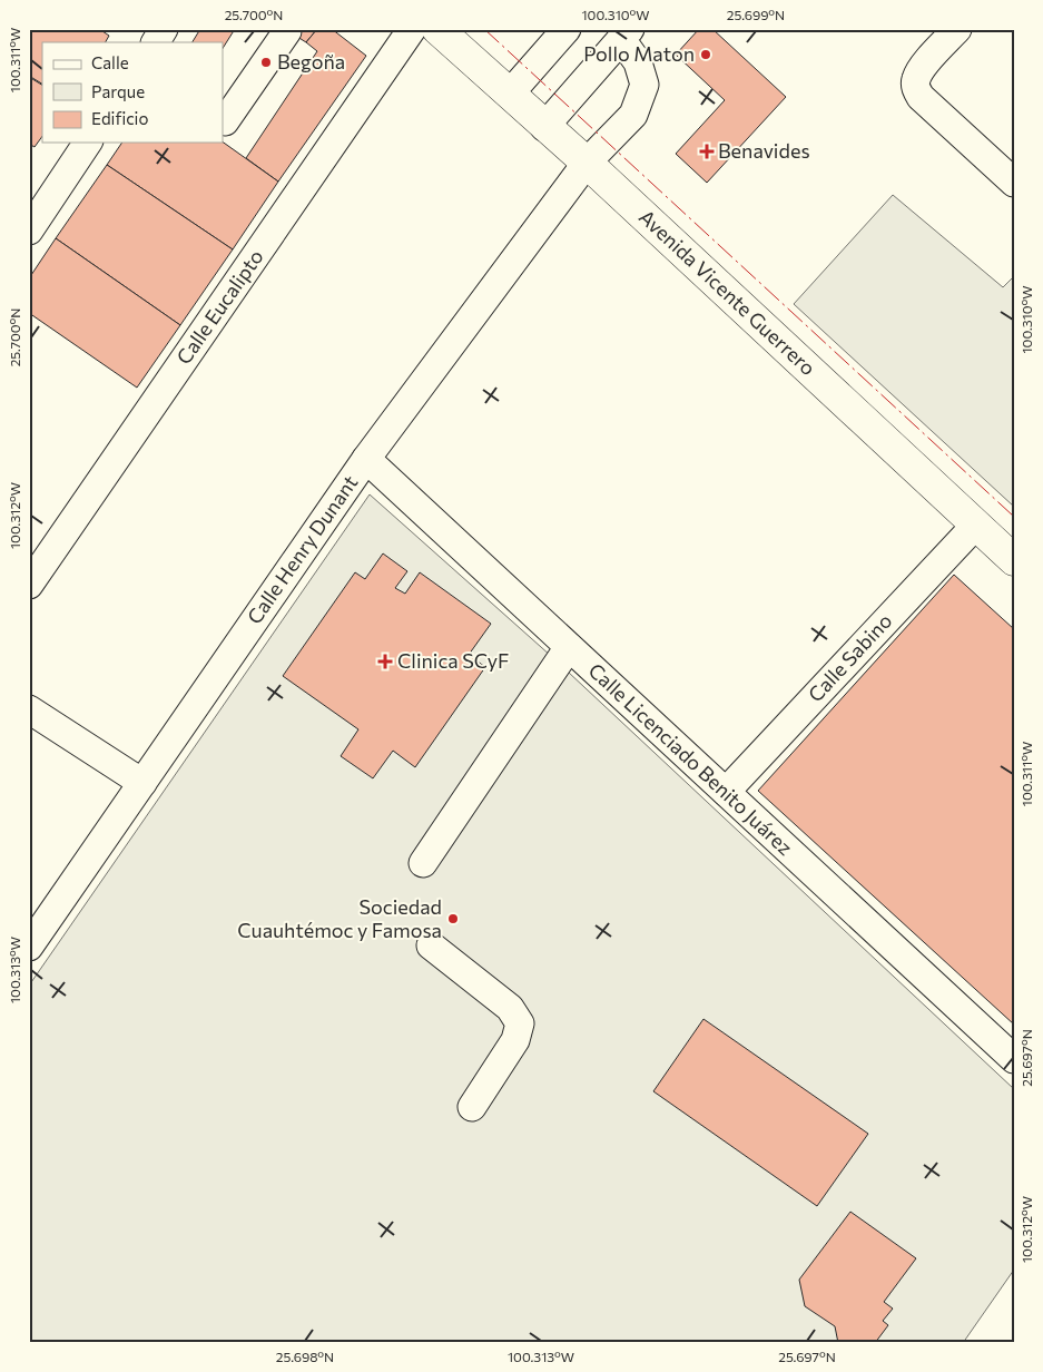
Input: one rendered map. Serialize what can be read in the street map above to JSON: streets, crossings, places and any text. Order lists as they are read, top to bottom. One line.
{"streets":{"main road":["Avenida Vicente Guerrero"],"street":["Calle Eucalipto","Calle Henry Dunant","Calle Sabino","Calle Licenciado Benito Juárez"]},"crossings":[["Avenida Vicente Guerrero","Calle Henry Dunant"],["Avenida Vicente Guerrero","Calle Sabino"],["Calle Henry Dunant","Calle Licenciado Benito Juárez"],["Calle Sabino","Calle Licenciado Benito Juárez"]],"places":{"other":["Pollo Maton","Begoña","Sociedad Cuauhtémoc y Famosa"],"health":["Benavides","Clinica SCyF"]},"legend":["Calle","Parque","Edificio"],"coordinates":["25.700°N","100.310°W","25.699°N","100.311°W","100.312°W","100.313°W","25.697°N","25.698°N"]}
